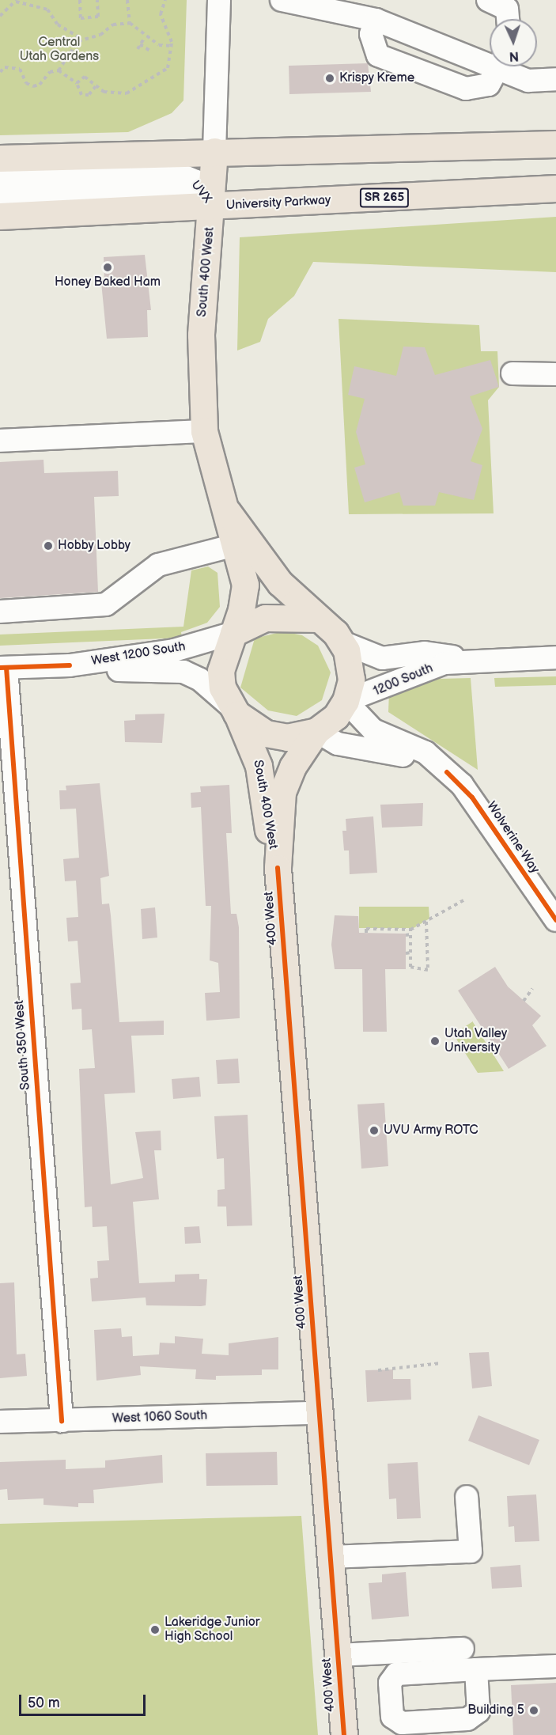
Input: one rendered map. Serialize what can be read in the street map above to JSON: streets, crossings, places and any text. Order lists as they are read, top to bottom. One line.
{"streets":{"main road":["SR 265","University Parkway","South 400 West","400 West"],"street":["UVX","West 1200 South","1200 South","Wolverine Way","South 350 West","West 1060 South"]},"crossings":[["UVX","University Parkway"],["UVX","South 400 West"],["University Parkway","South 400 West"],["South 400 West","West 1200 South"],["South 400 West","1200 South"],["South 400 West","Wolverine Way"],["South 400 West","400 West"],["West 1200 South","1200 South"],["West 1200 South","Wolverine Way"],["West 1200 South","South 350 West"],["1200 South","Wolverine Way"],["400 West","West 1060 South"],["South 350 West","West 1060 South"]],"parks":["Central Utah Gardens"],"places":["Krispy Kreme","Honey Baked Ham","Hobby Lobby","Utah Valley University","UVU Army ROTC","Lakeridge Junior High School","Building 5"],"scale_bar":"50 m","north":"bottom"}
